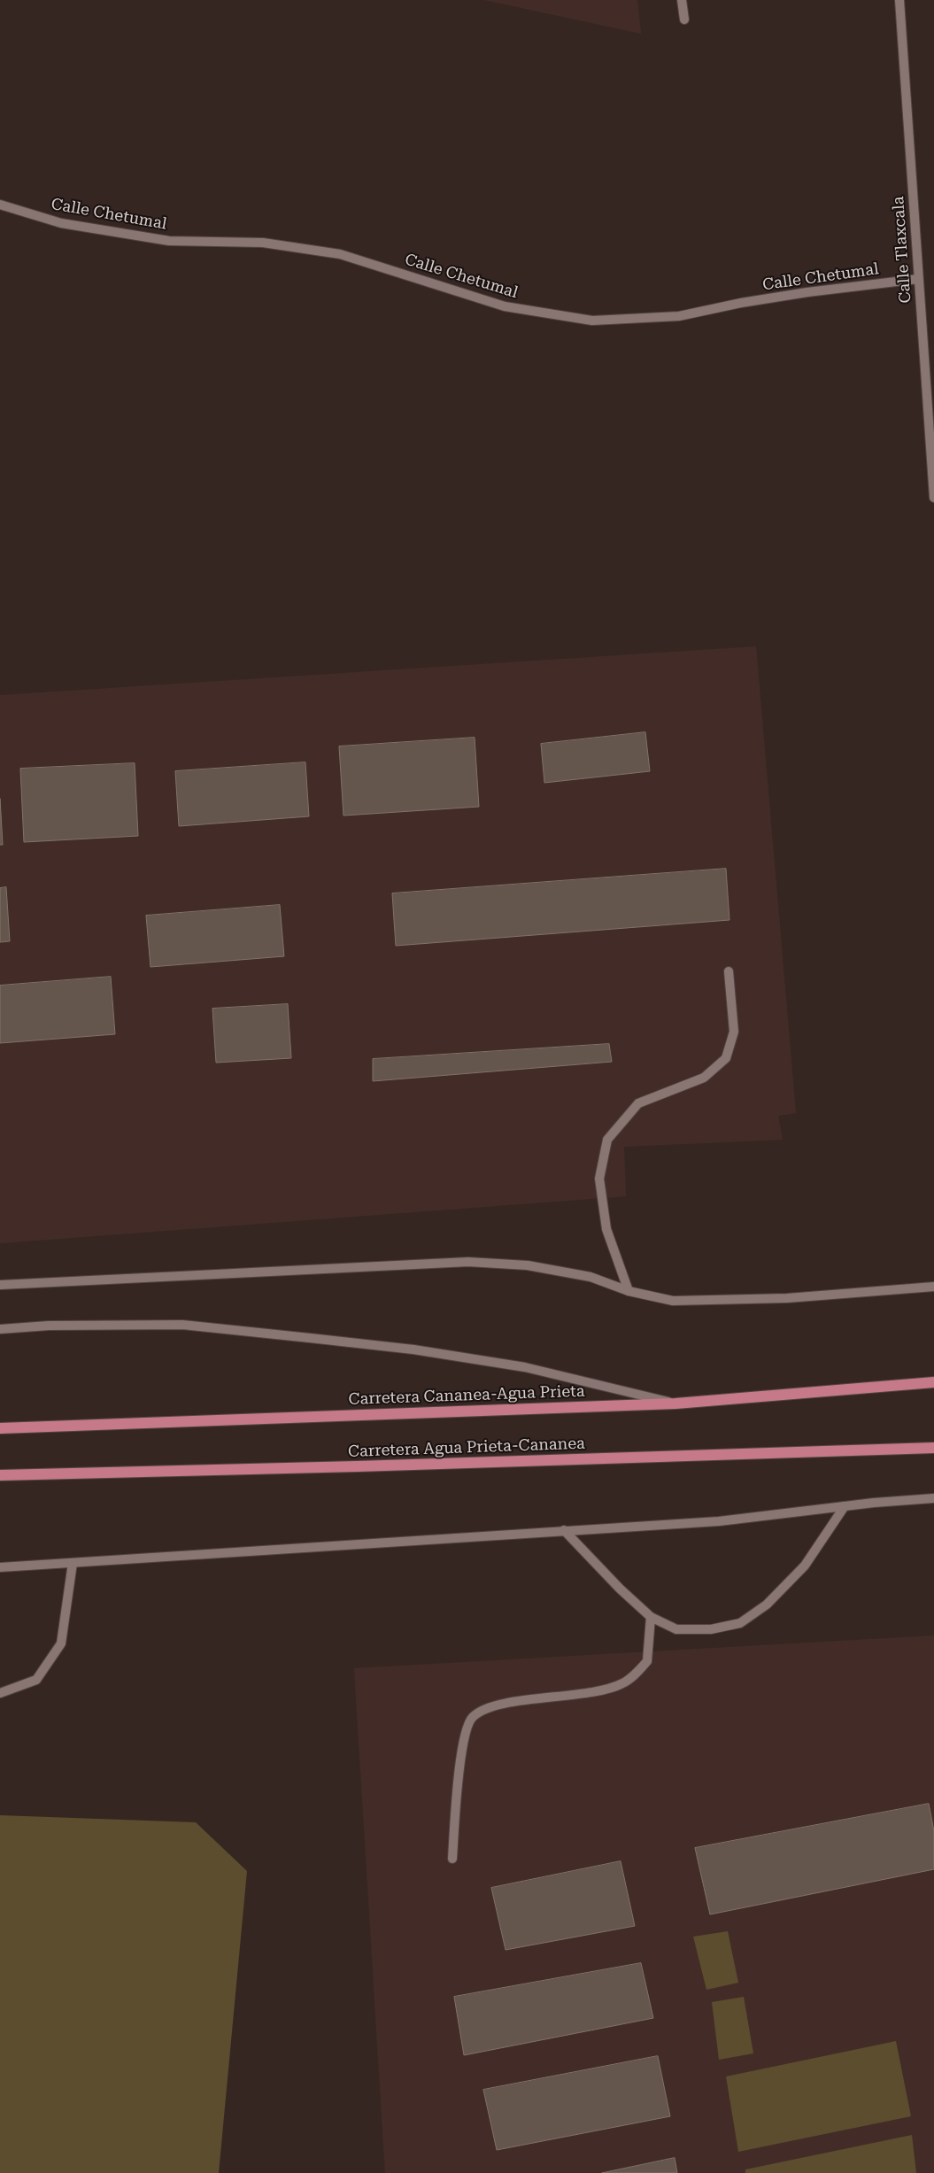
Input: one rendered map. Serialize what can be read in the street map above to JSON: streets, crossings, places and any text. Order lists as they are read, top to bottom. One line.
{"streets":{"main road":["Carretera Cananea-Agua Prieta","Carretera Agua Prieta-Cananea"],"street":["Calle Chetumal","Calle Tlaxcala"]},"crossings":[["Calle Chetumal","Calle Tlaxcala"]]}
